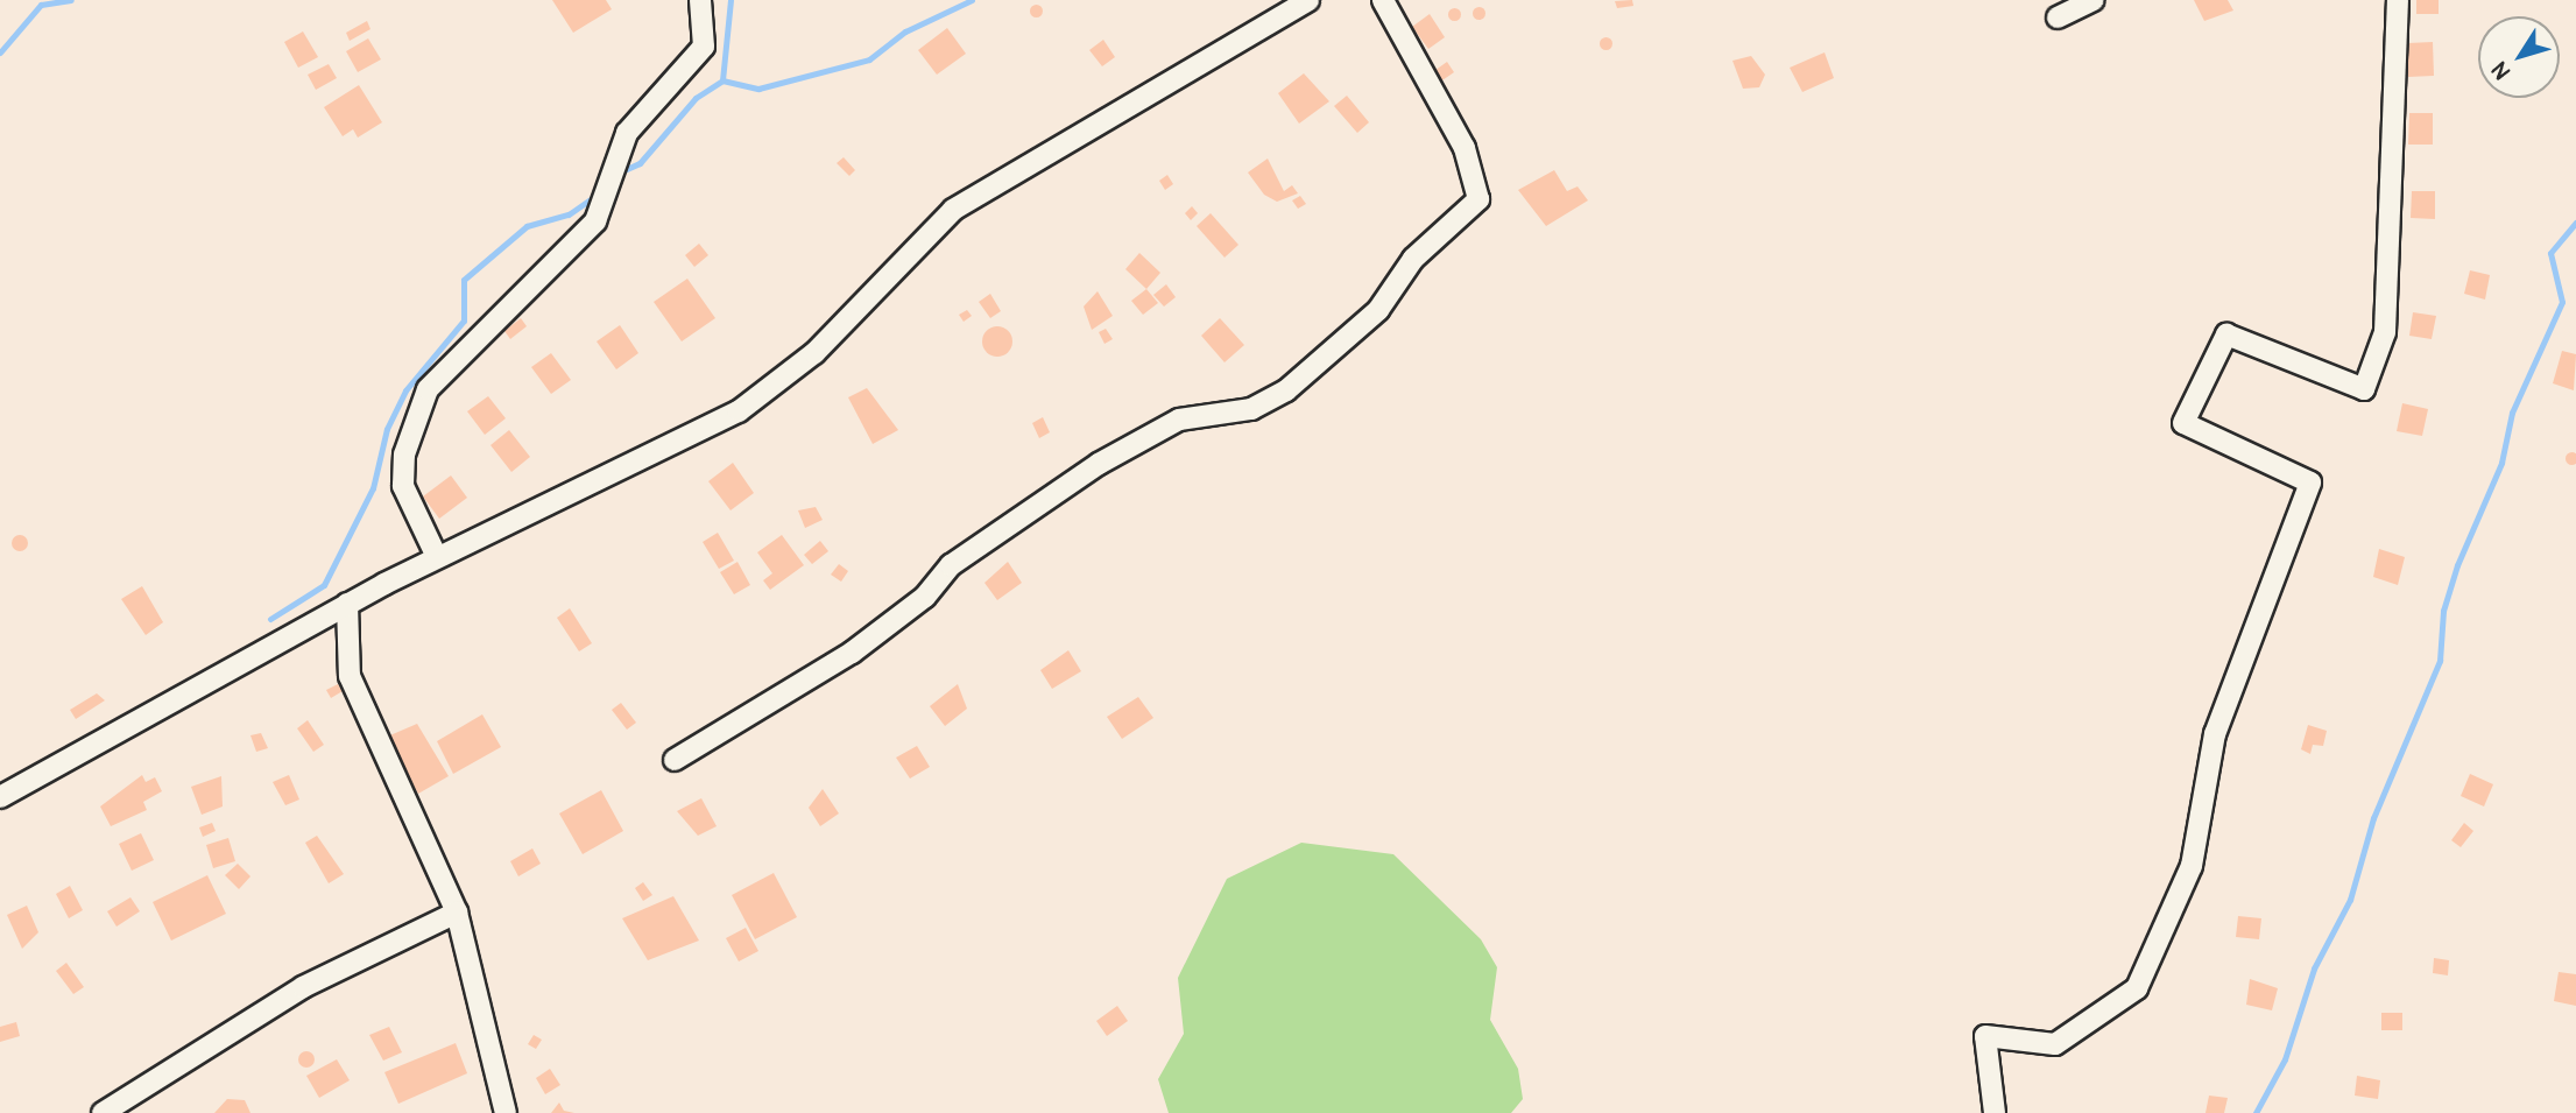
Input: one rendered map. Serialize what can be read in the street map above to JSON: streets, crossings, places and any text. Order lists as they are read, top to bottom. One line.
{"north":"bottom left"}
